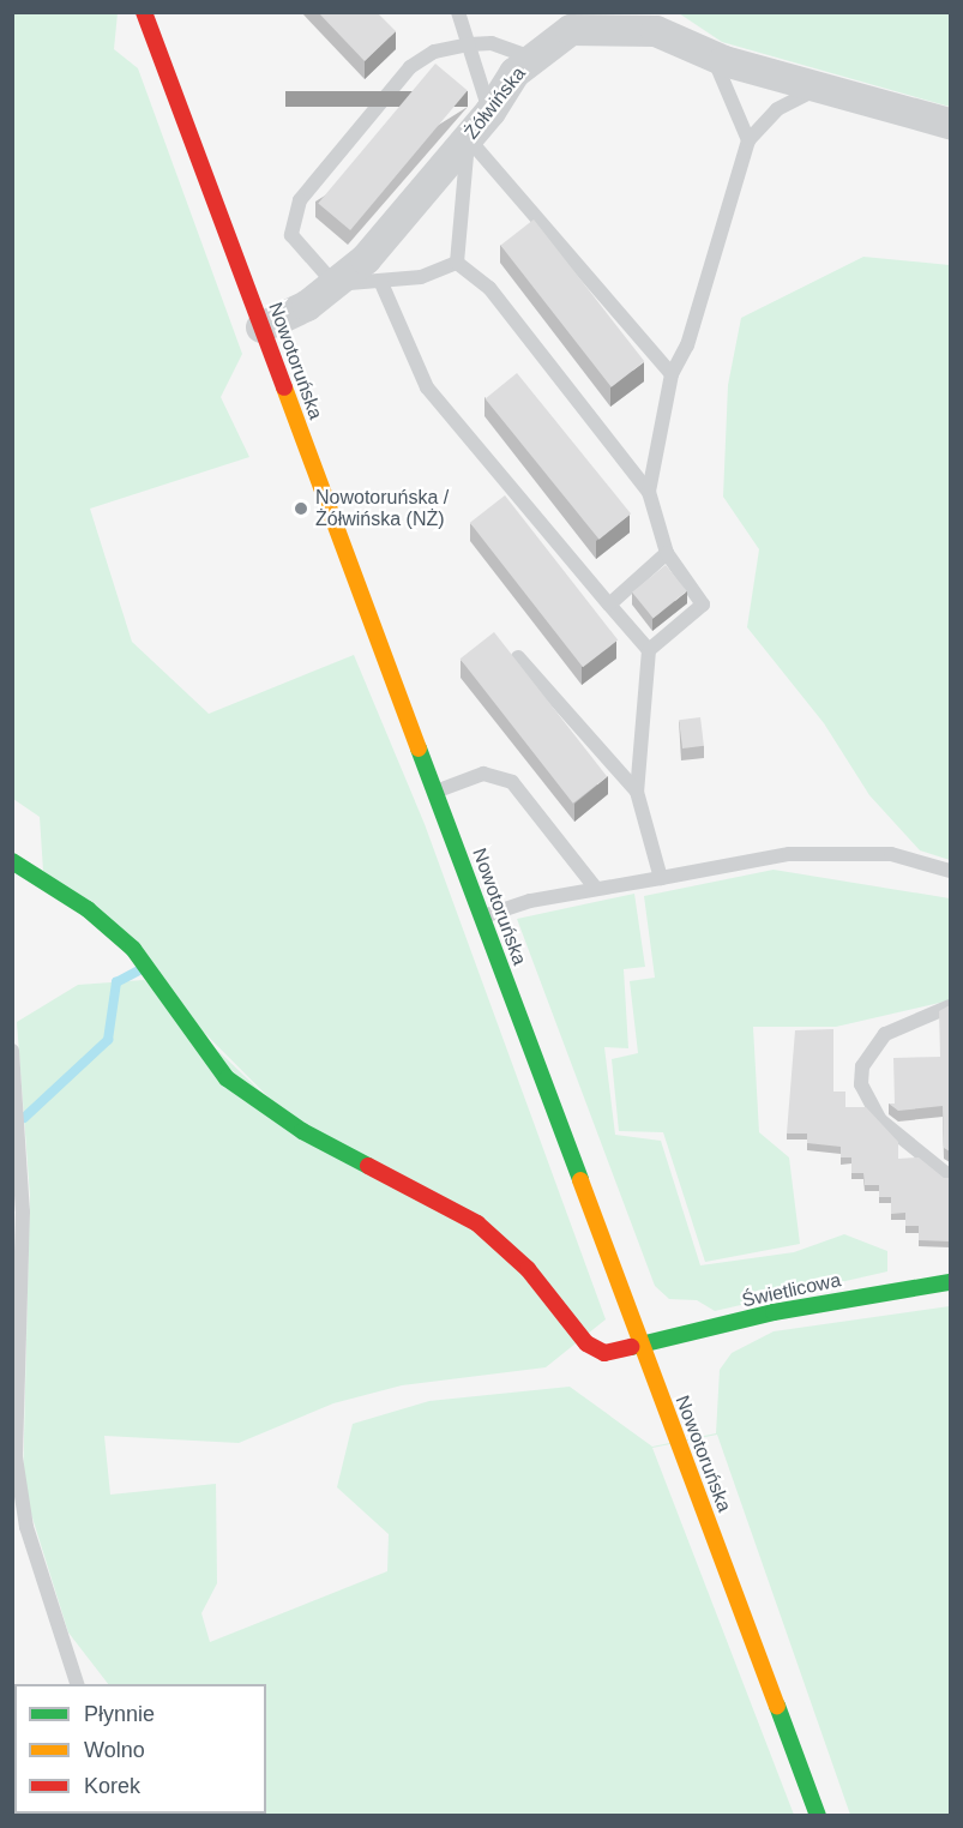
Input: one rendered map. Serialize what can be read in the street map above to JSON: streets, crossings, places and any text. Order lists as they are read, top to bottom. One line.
{"streets":{"main road":["Nowotoruńska","Świetlicowa"],"street":["Żółwińska"]},"crossings":[["Żółwińska","Nowotoruńska"],["Nowotoruńska","Świetlicowa"]],"places":["Nowotoruńska / Żółwińska (NŻ)"],"legend":["Płynnie","Wolno","Korek"]}
